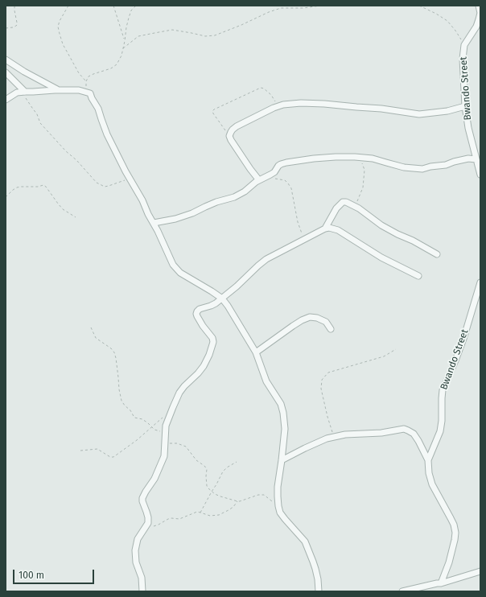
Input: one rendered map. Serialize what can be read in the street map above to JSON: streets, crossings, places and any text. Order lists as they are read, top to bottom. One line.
{"streets":{"street":["Bwando Street"]},"scale_bar":"100 m"}
